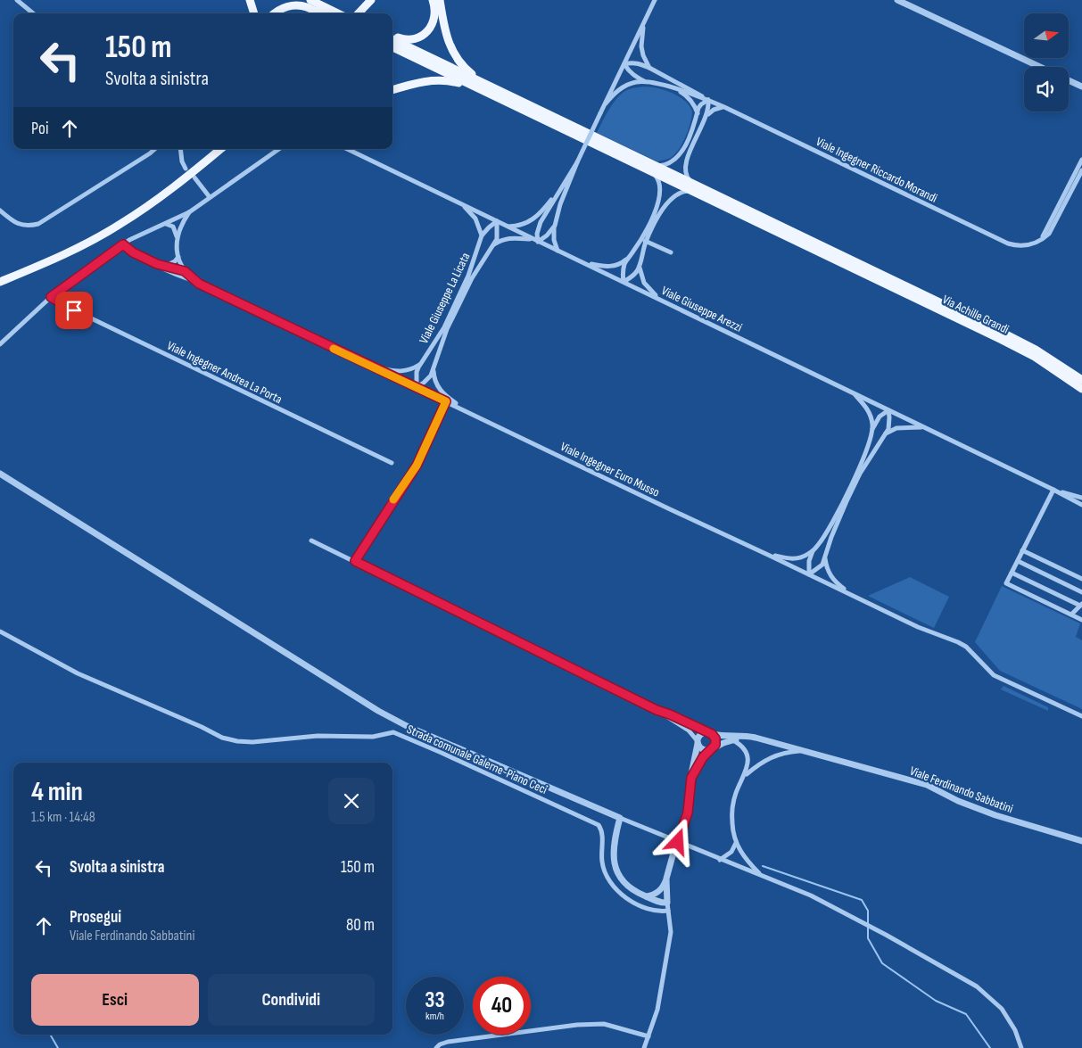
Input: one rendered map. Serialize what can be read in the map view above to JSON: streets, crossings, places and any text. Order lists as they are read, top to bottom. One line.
{"streets":{"main road":["Via Achille Grandi"],"street":["Viale Ingegner Riccardo Morandi","Viale Giuseppe La Licata","Viale Giuseppe Arezzi","Viale Ingegner Andrea La Porta","Viale Ingegner Euro Musso","Strada comunale Galerne-Piano Ceci","Viale Ferdinando Sabbatini"]},"crossings":[["Viale Giuseppe La Licata","Viale Ingegner Euro Musso"]],"north":"right","page":{"turn":["150 m","Svolta a sinistra"],"then":"Poi","heading":["4 min","1.5 km · 14:48"],"list":[{"name":"Svolta a sinistra","value":"150 m"},{"name":"Prosegui","note":"Viale Ferdinando Sabbatini","value":"80 m"}],"buttons":["Esci","Condividi"],"speed":"33 km/h","limit":"40"}}
